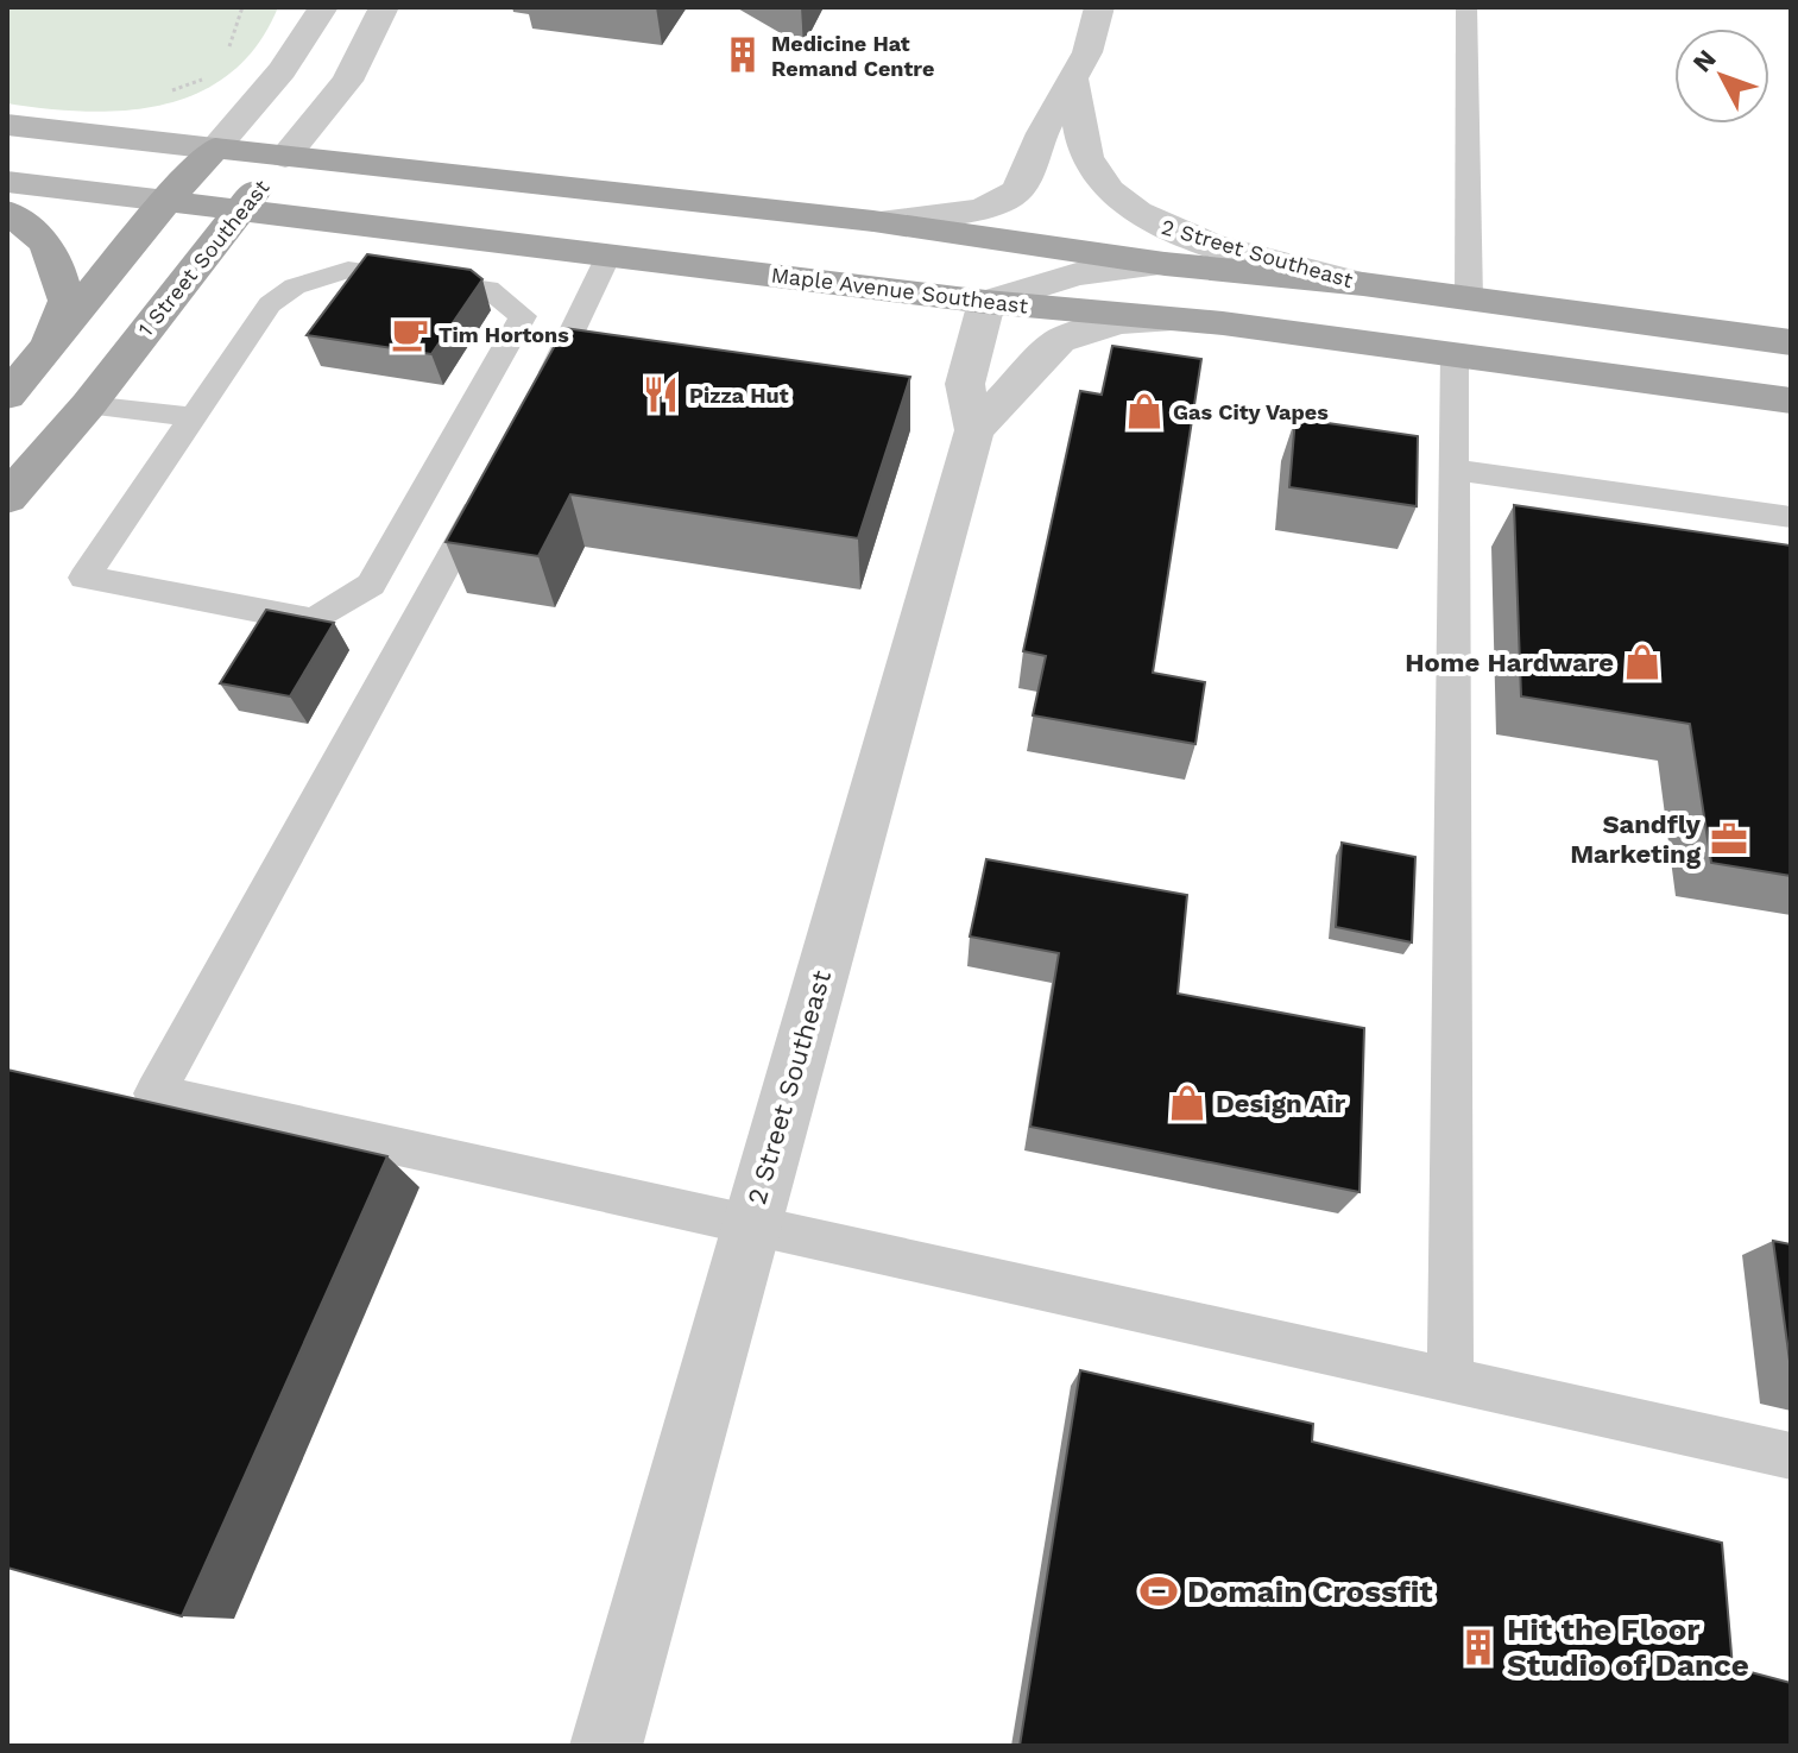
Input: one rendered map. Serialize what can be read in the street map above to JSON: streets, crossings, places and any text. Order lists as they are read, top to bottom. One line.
{"streets":{"main road":["1 Street Southeast","Maple Avenue Southeast"],"street":["2 Street Southeast"]},"crossings":[["2 Street Southeast","Maple Avenue Southeast"],["1 Street Southeast","Maple Avenue Southeast"]],"places":{"building":["Medicine Hat Remand Centre","Hit the Floor Studio of Dance"],"cafe":["Tim Hortons"],"restaurant":["Pizza Hut"],"shop":["Gas City Vapes","Home Hardware","Design Air"],"office":["Sandfly Marketing"],"sports":["Domain Crossfit"]},"north":"top left"}
